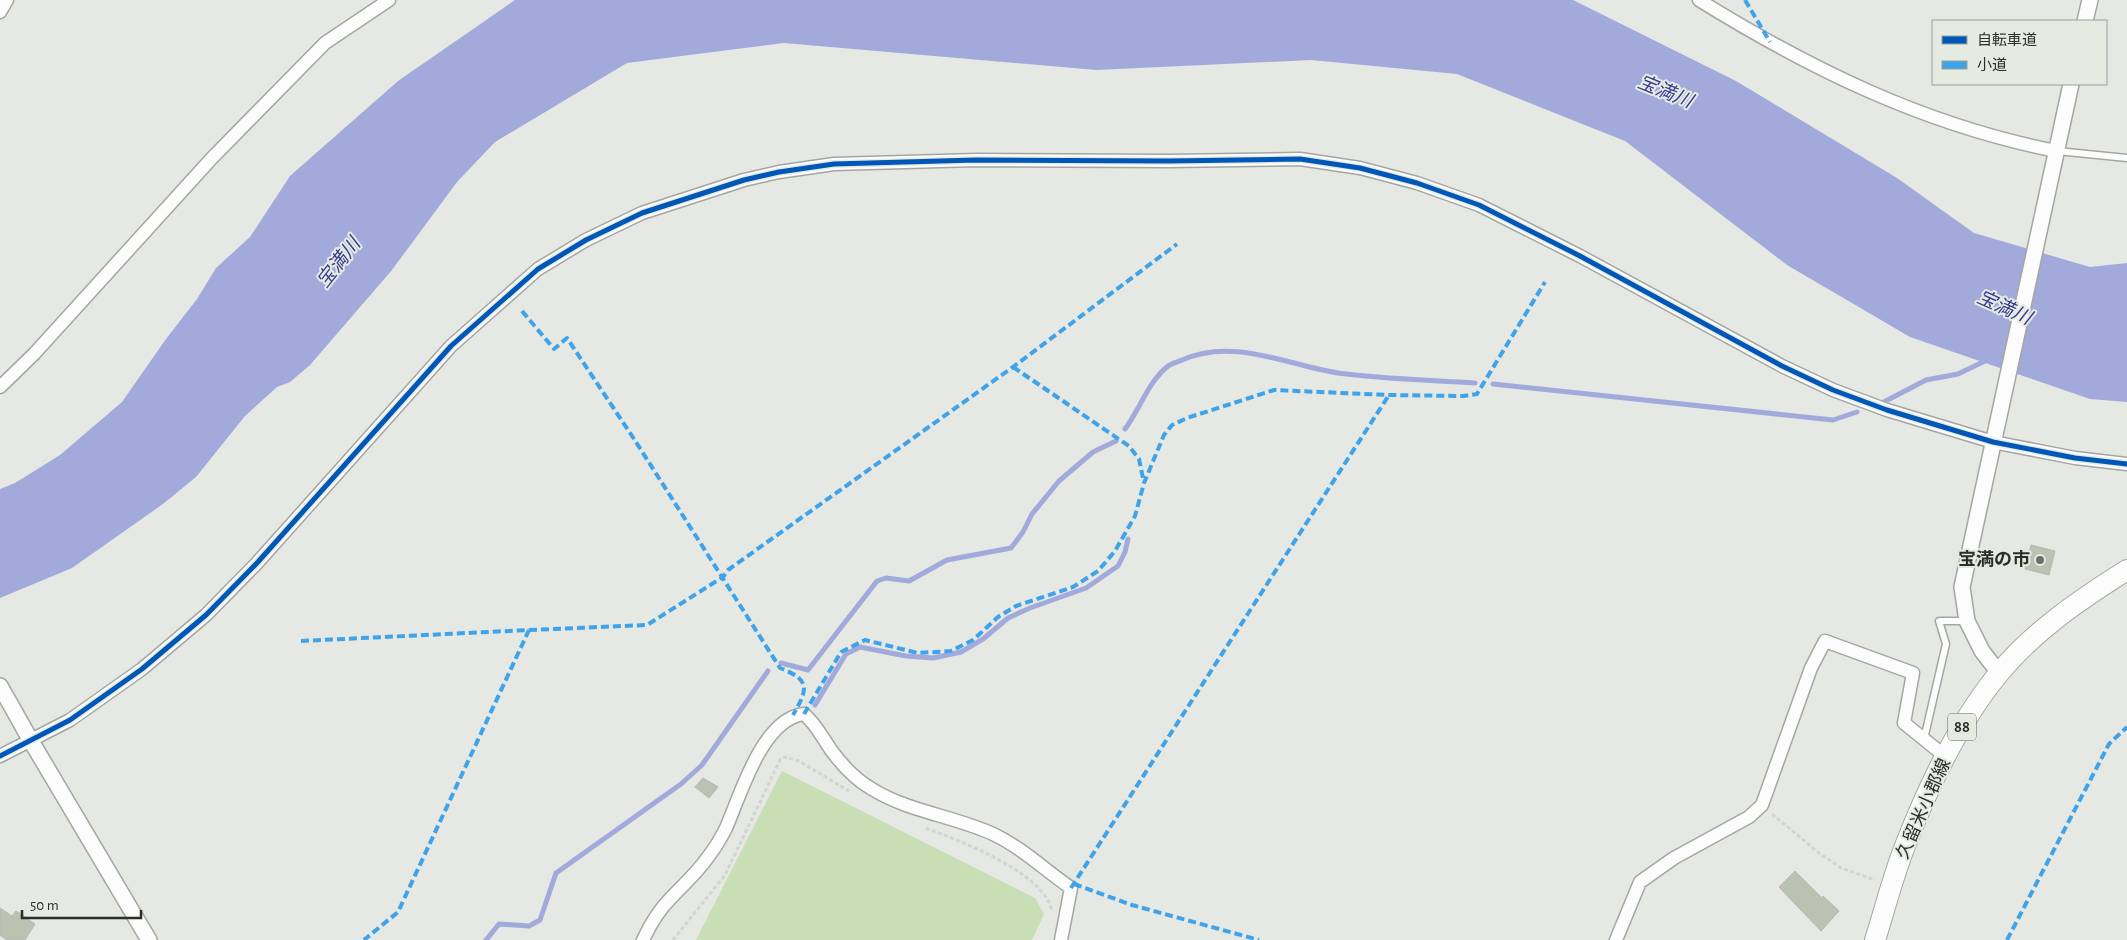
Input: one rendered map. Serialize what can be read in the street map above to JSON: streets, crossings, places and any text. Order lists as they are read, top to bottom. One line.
{"streets":{"main road":["88","久留米小郡線"]},"water":["宝満川"],"places":["宝満の市"],"legend":["自転車道","小道"],"scale_bar":"50 m"}
